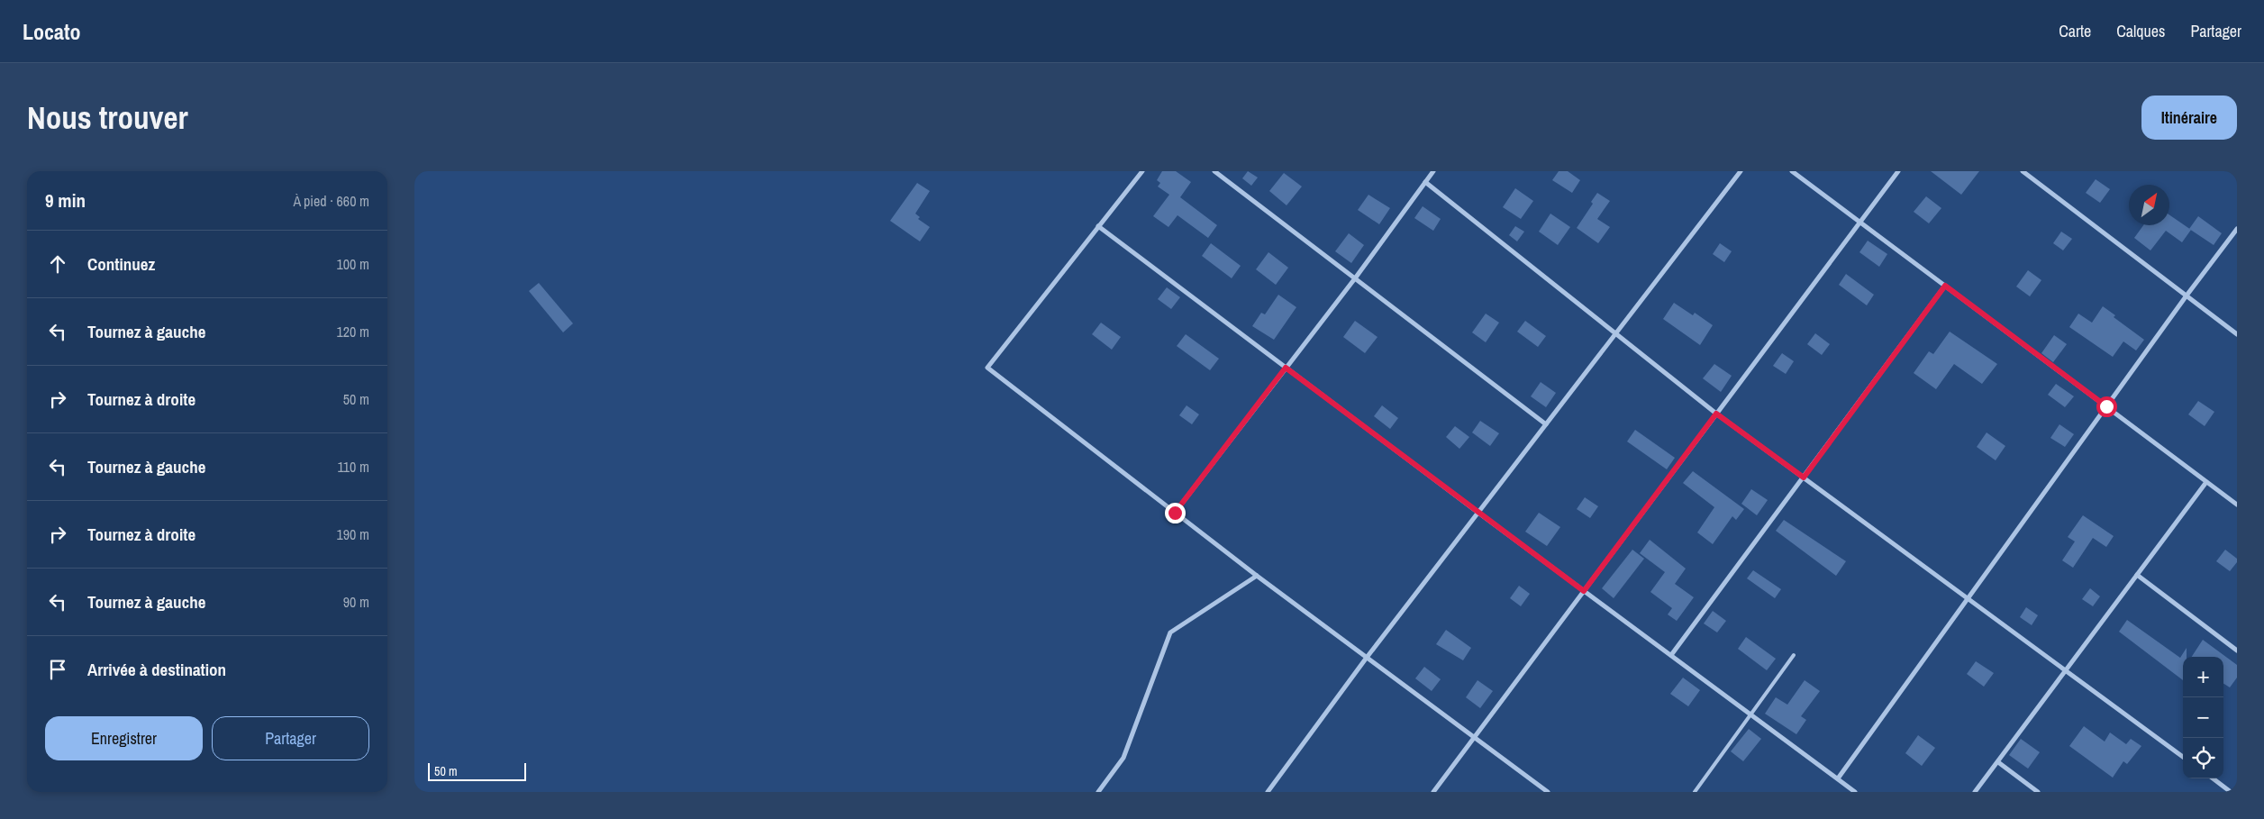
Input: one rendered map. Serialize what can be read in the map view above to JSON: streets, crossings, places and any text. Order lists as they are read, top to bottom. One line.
{"scale_bar":"50 m","north":"top right","page":{"header":"Locato","nav":["Carte","Calques","Partager"],"buttons":["Itinéraire",["Enregistrer","Partager"]],"title":"Nous trouver","heading":["9 min","À pied · 660 m"],"list":[["Continuez","100 m"],["Tournez à gauche","120 m"],["Tournez à droite","50 m"],["Tournez à gauche","110 m"],["Tournez à droite","190 m"],["Tournez à gauche","90 m"],"Arrivée à destination"],"map_buttons":["+","−"],"scale":"50 m"}}
